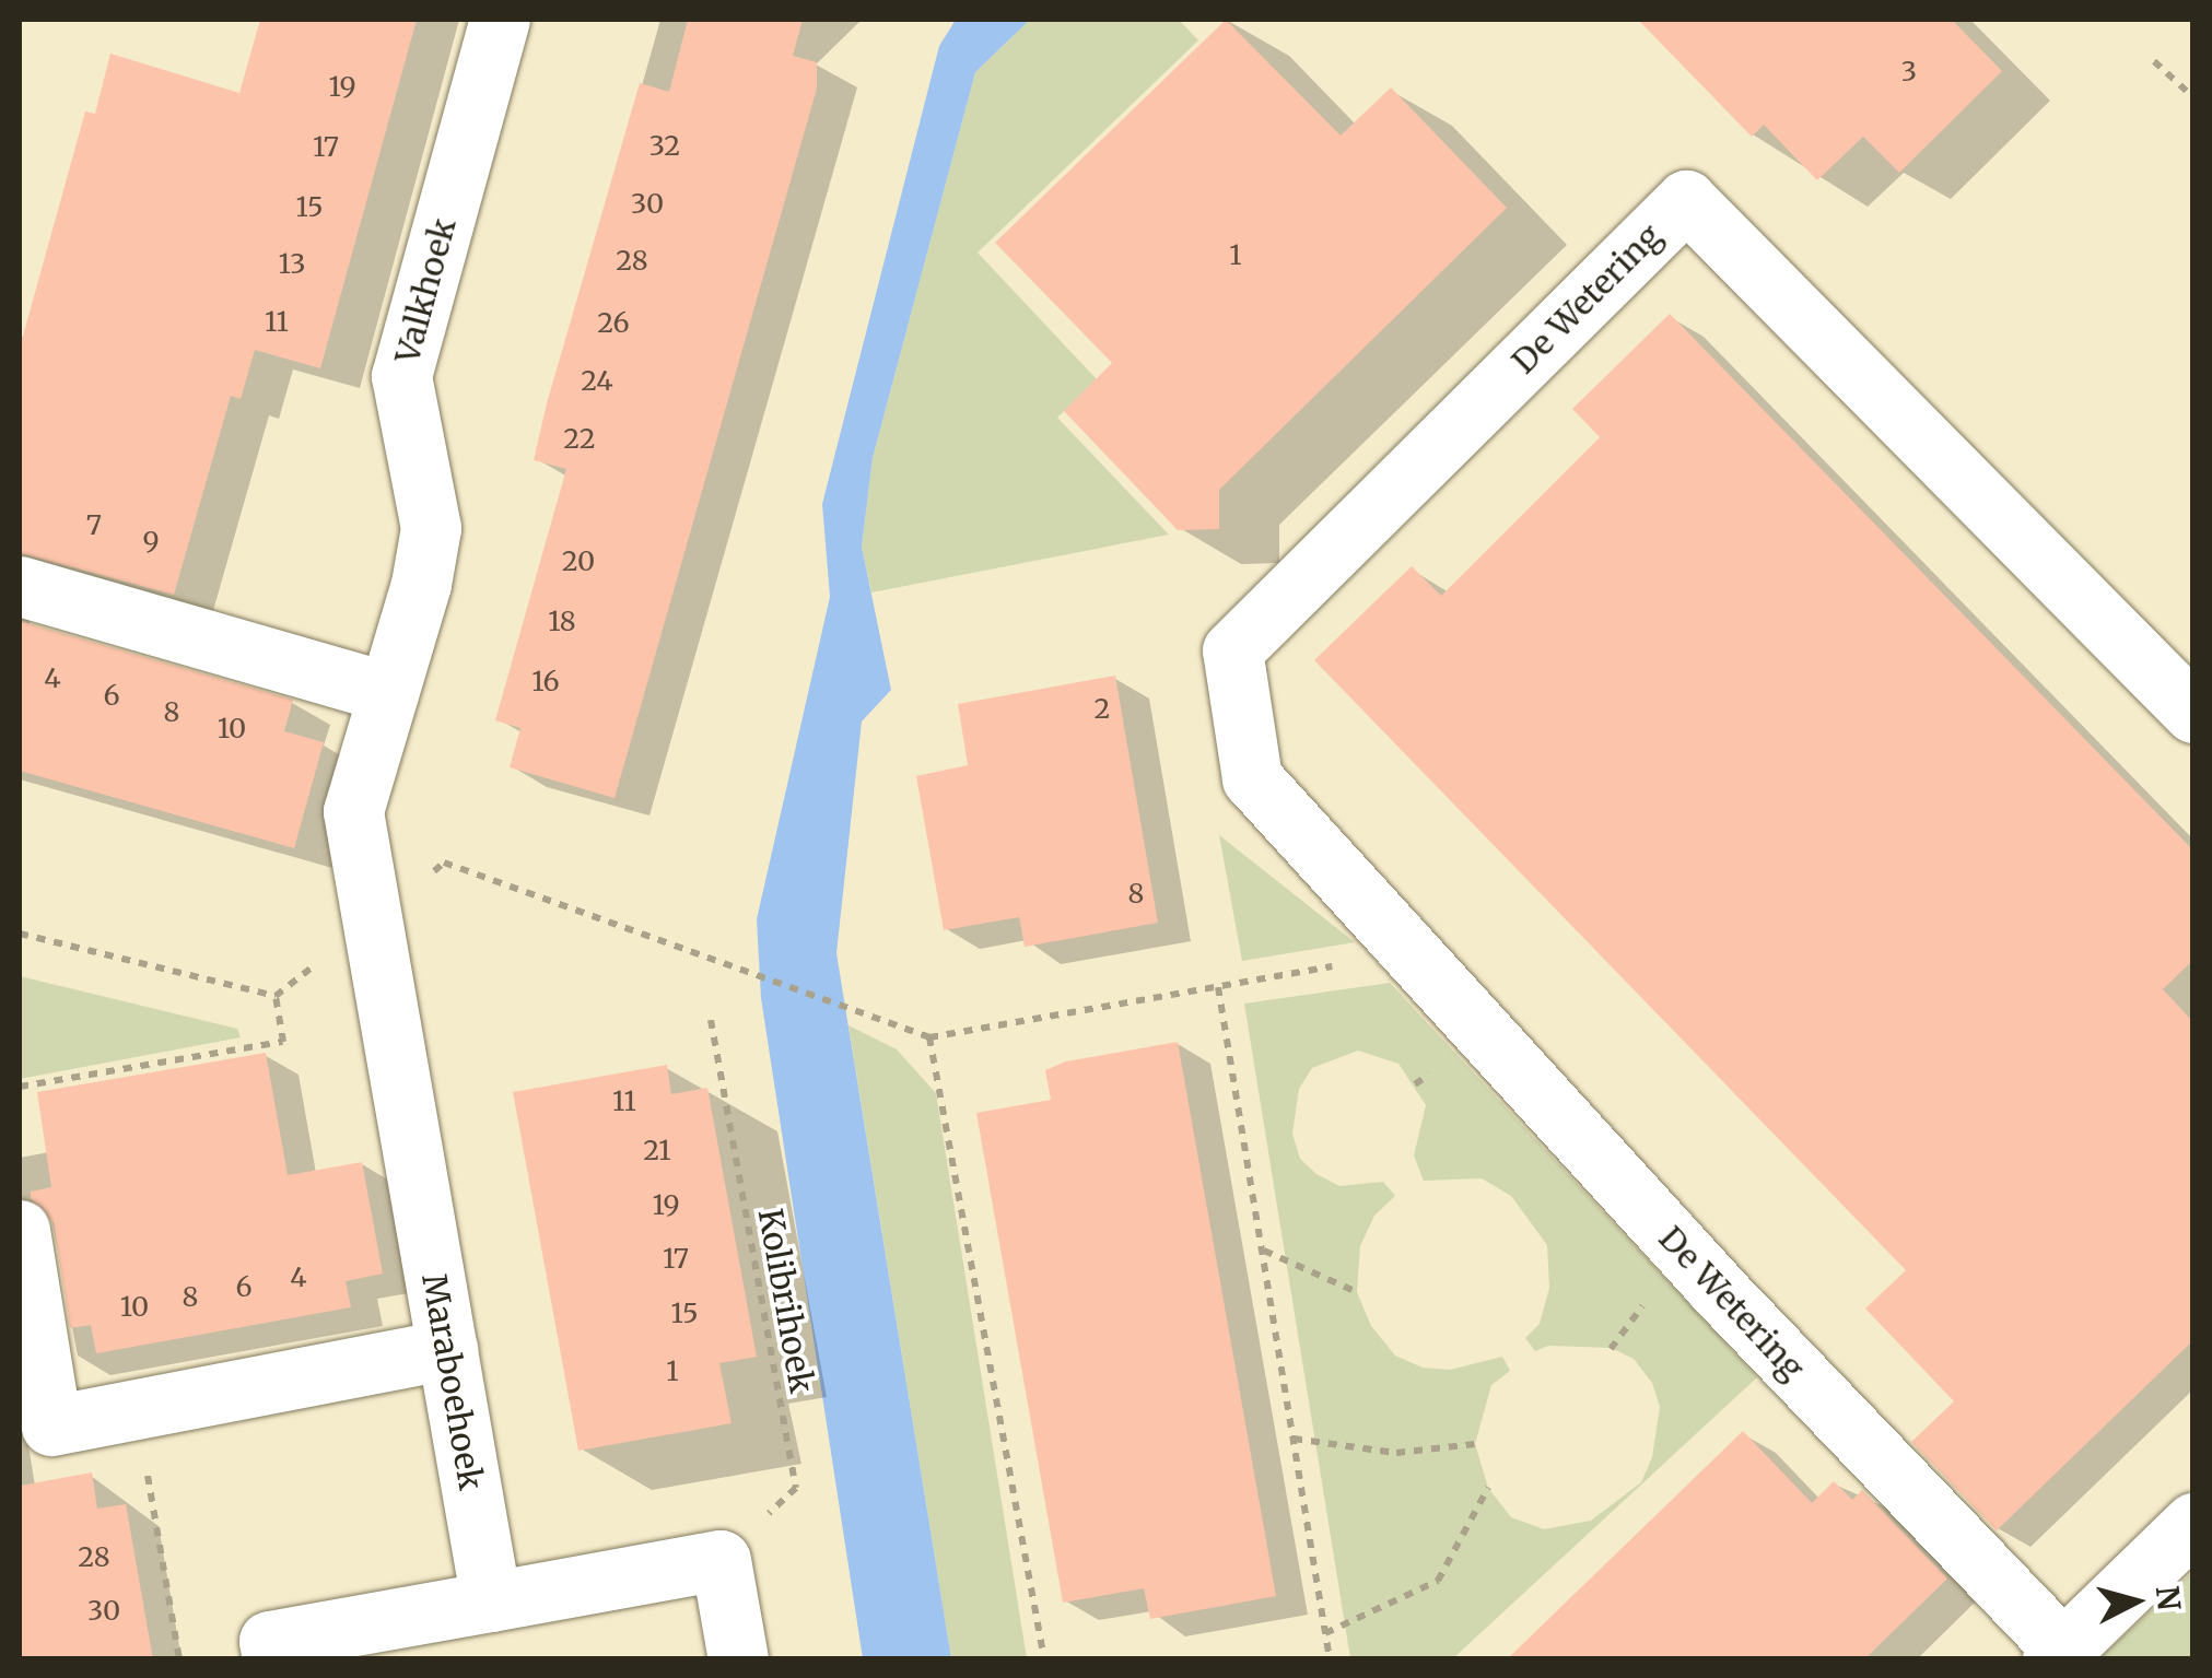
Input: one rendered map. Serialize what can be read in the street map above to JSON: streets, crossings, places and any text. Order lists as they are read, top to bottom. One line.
{"streets":{"street":["Valkhoek","De Wetering","Maraboehoek"],"path":["Kolibrihoek"]},"crossings":[["Valkhoek","Maraboehoek"]],"house_numbers":["3","19","32","17","30","15","1","28","13","11","26","24","22","7","9","20","18","4","16","6","2","8","10","8","11","21","19","17","4","6","8","10","15","1","28","30"],"north":"right"}
